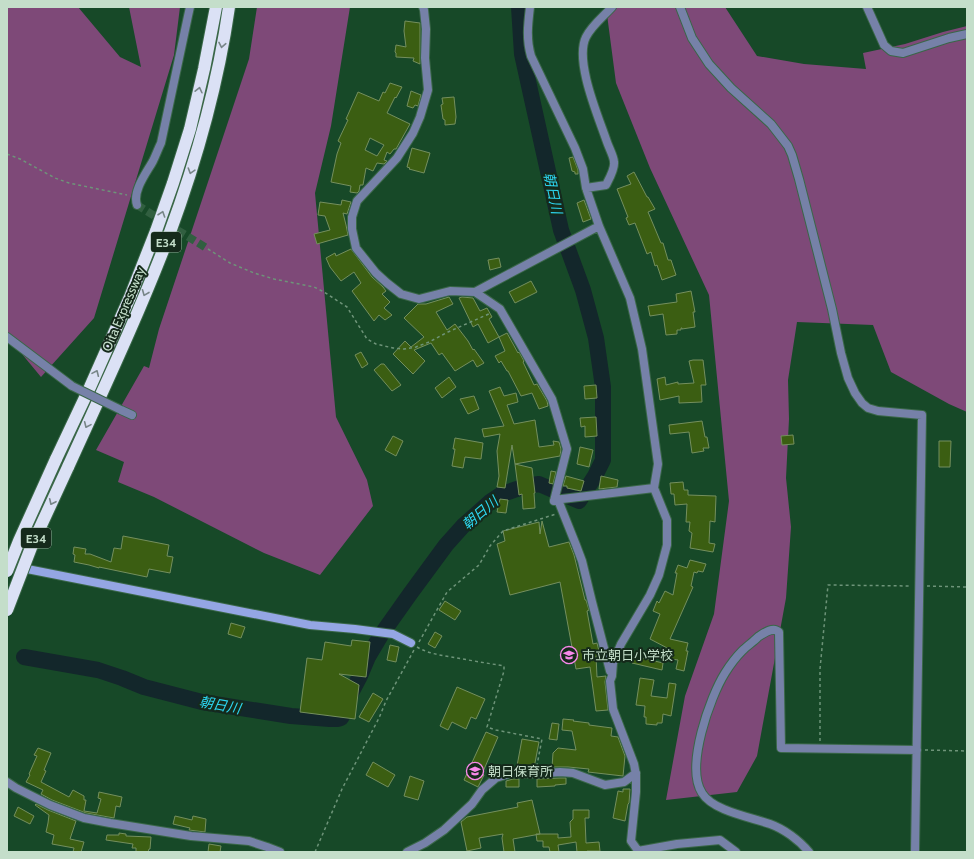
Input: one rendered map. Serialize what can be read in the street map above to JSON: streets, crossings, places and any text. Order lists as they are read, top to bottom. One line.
{"streets":{"highway":["E34","Oita Expressway"]},"water":["朝日川"],"places":{"school or university":["市立朝日小学校","朝日保育所"]}}
